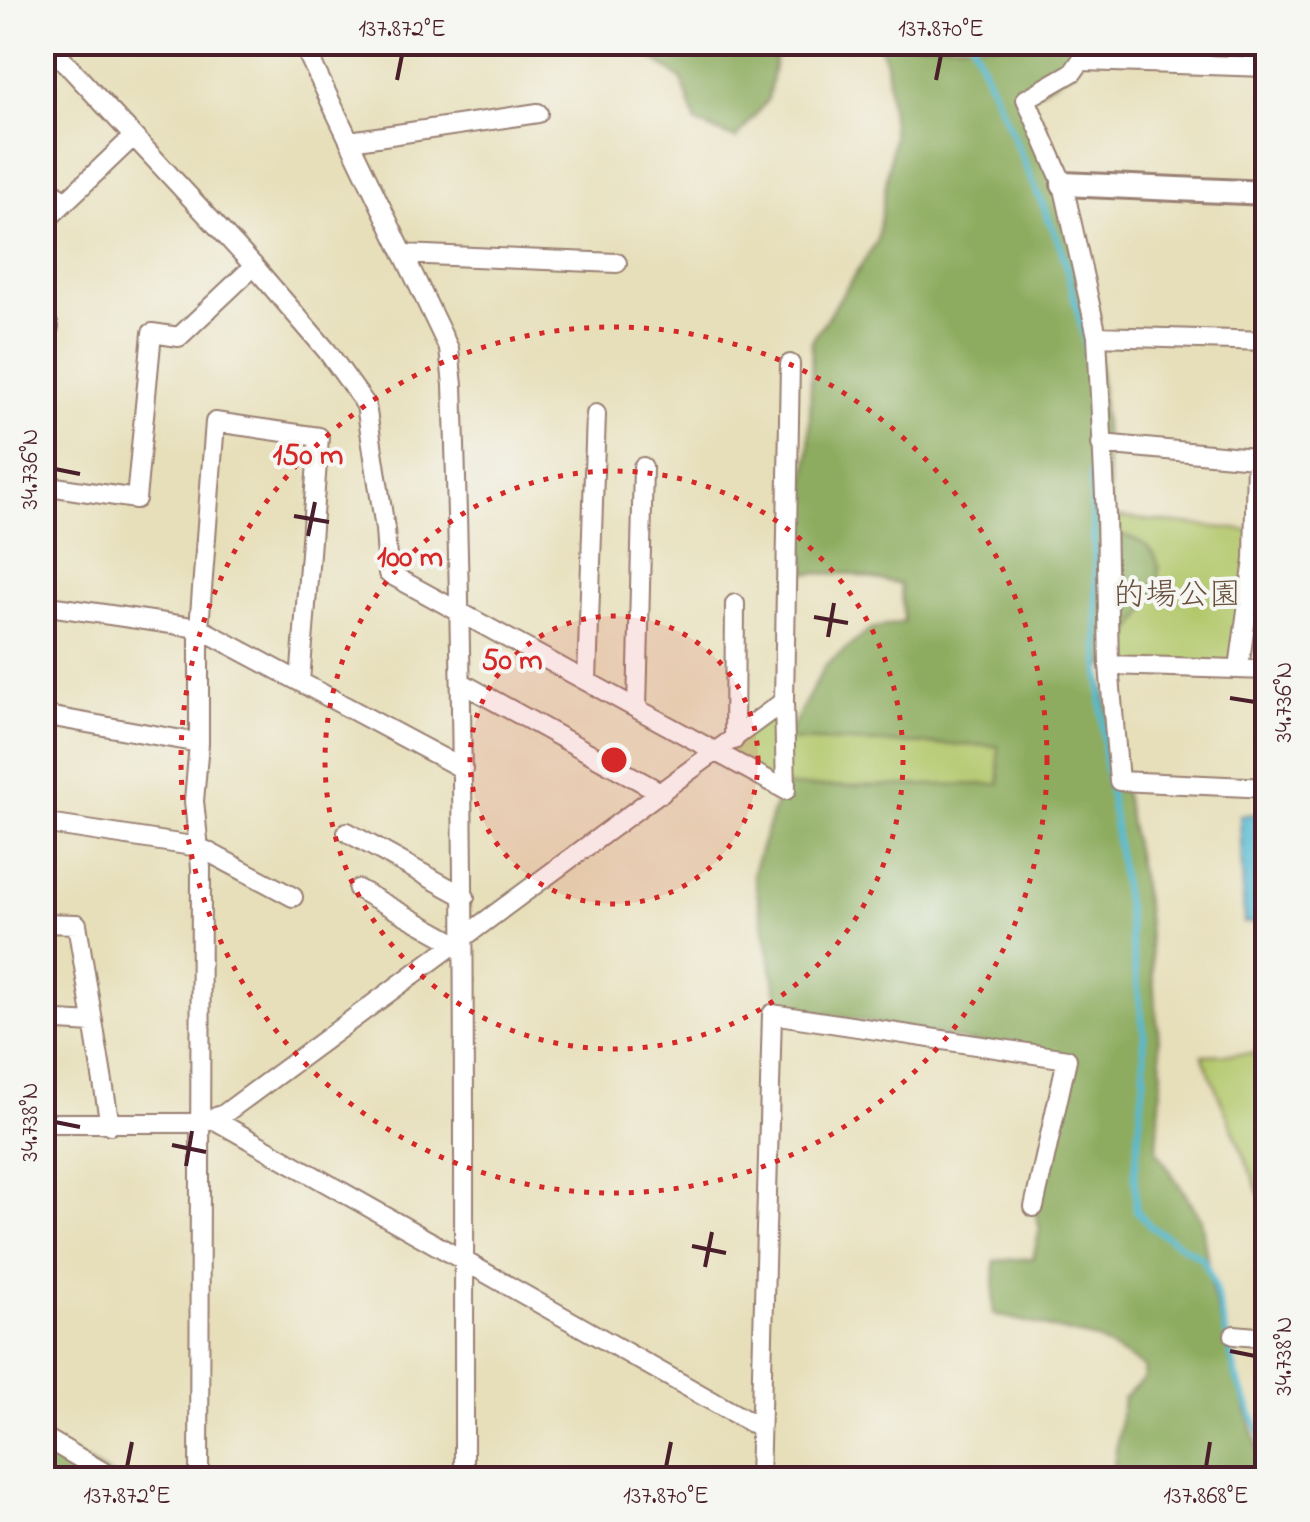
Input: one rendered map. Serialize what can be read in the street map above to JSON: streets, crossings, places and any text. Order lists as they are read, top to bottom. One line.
{"parks":["的場公園"],"coordinates":["137.872°E","137.870°E","34.736°N","34.738°N","137.868°E"],"rings":["150 m","100 m","50 m"]}
